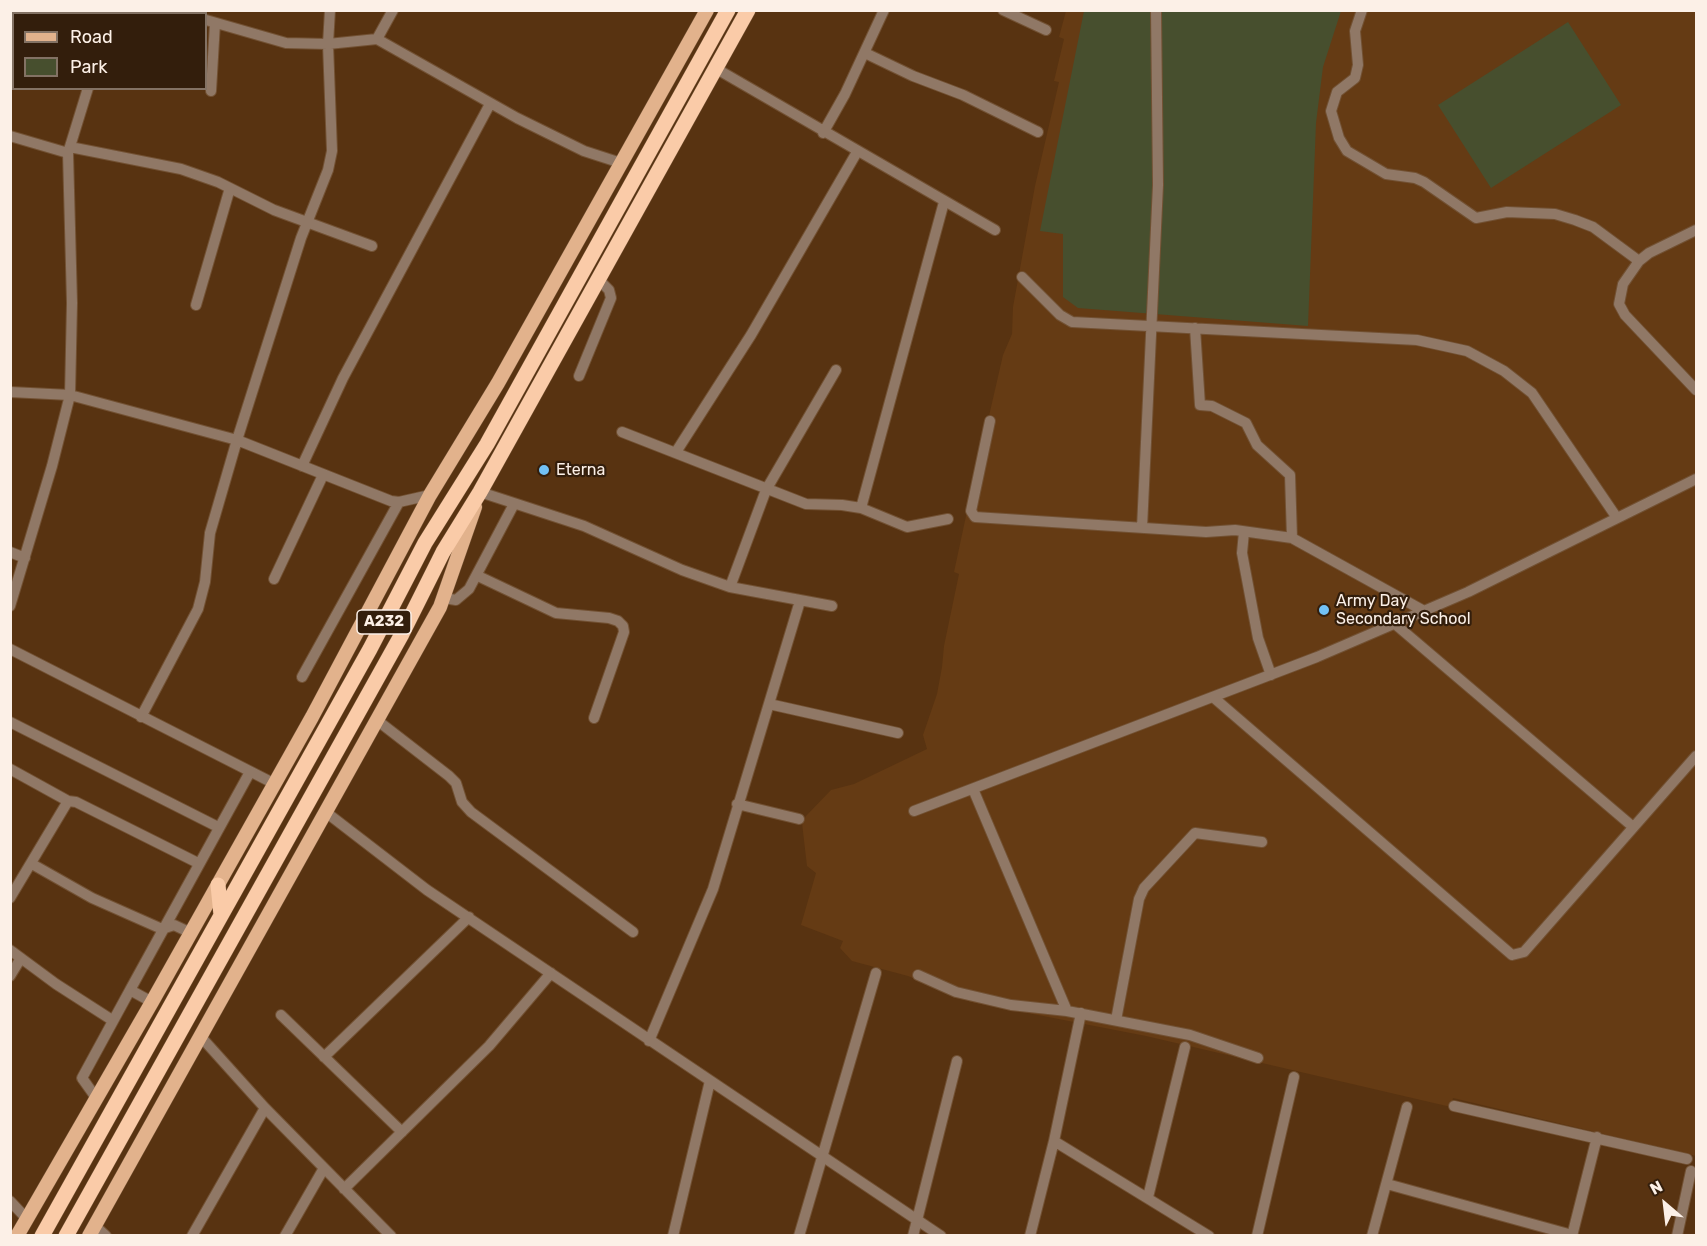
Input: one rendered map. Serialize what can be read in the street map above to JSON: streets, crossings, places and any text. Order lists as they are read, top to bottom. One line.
{"streets":{"highway":["A232"]},"places":["Eterna","Army Day Secondary School"],"legend":["Road","Park"],"north":"top left"}
